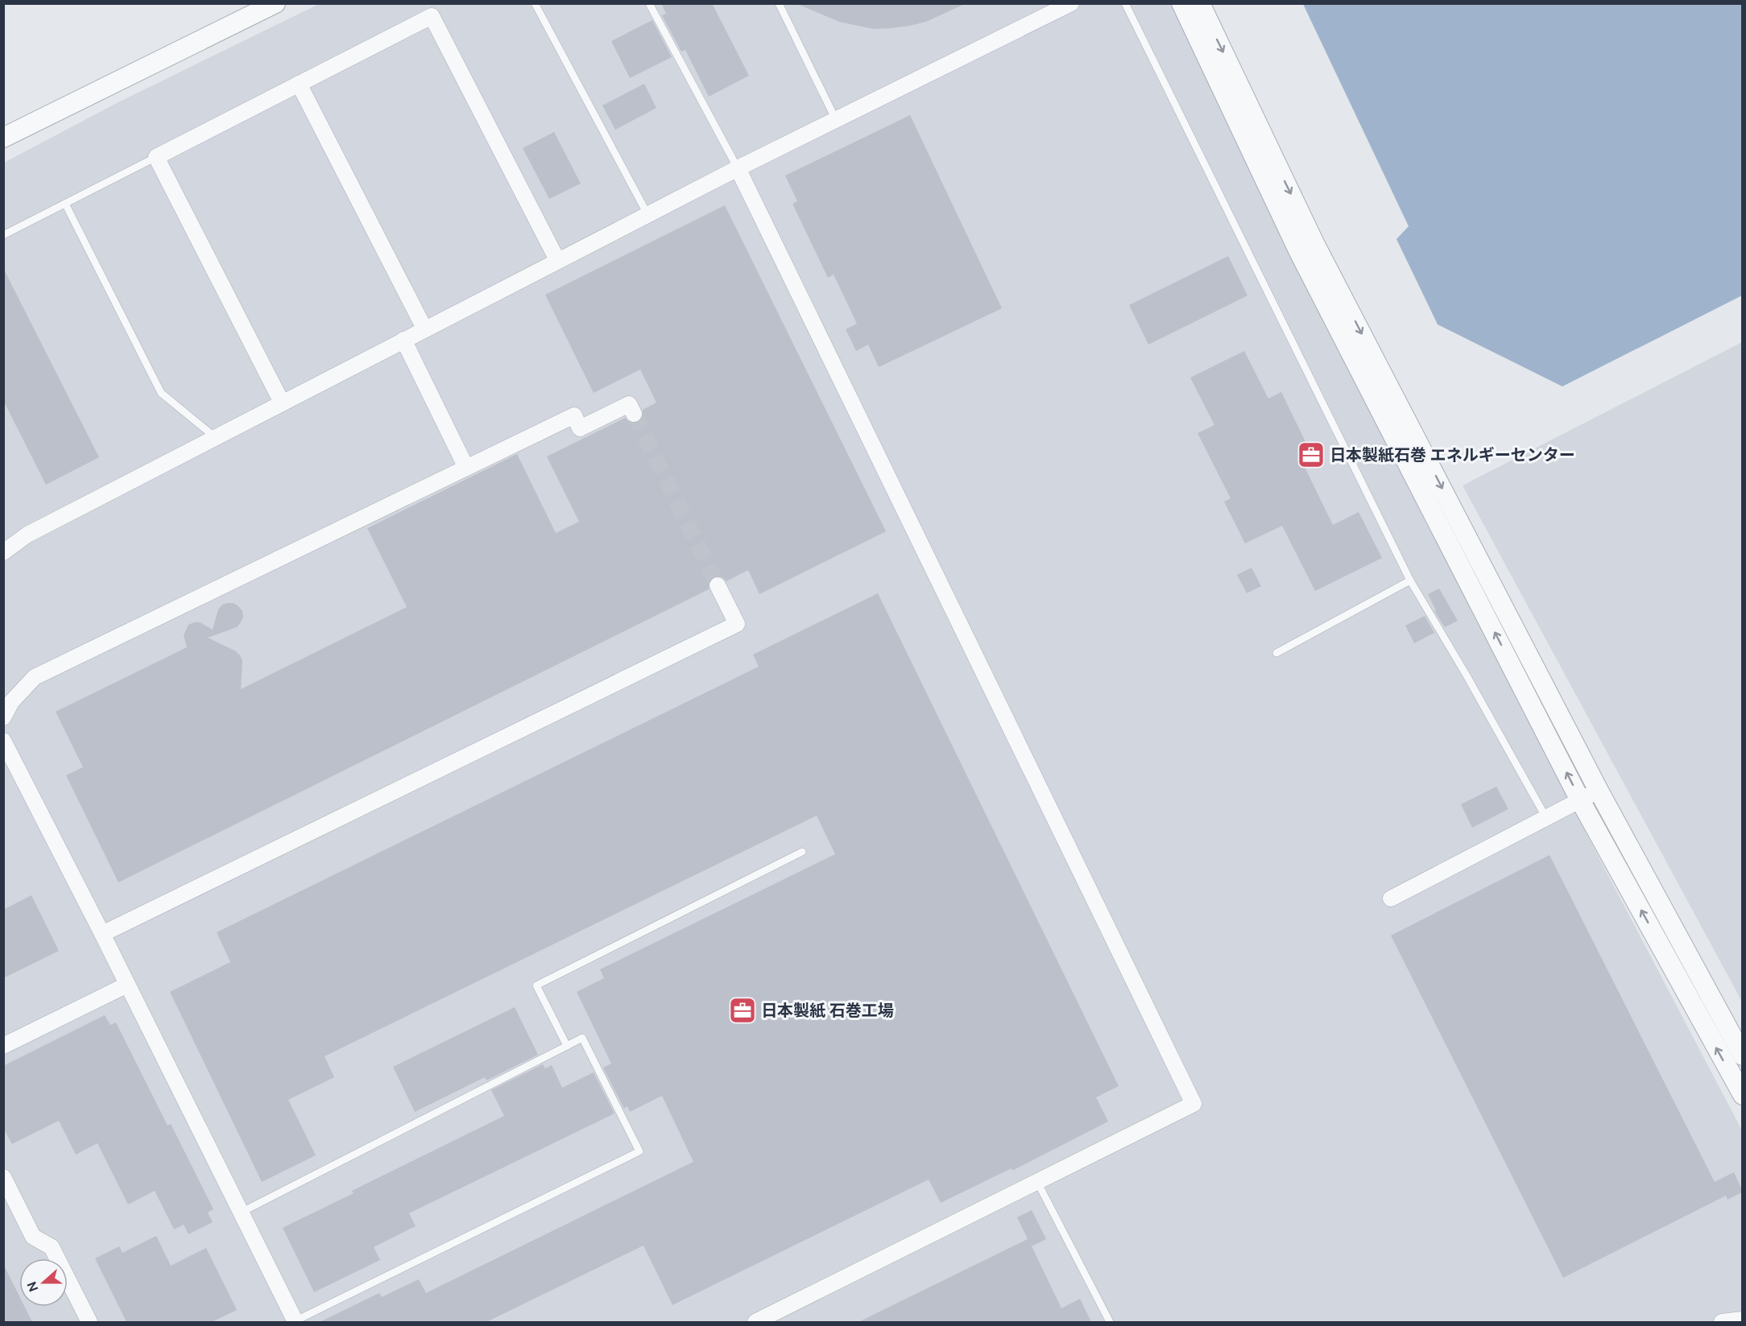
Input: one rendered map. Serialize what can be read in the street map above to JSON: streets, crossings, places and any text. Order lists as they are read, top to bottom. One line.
{"places":{"office":["日本製紙石巻 エネルギーセンター","日本製紙 石巻工場"]},"north":"left"}
